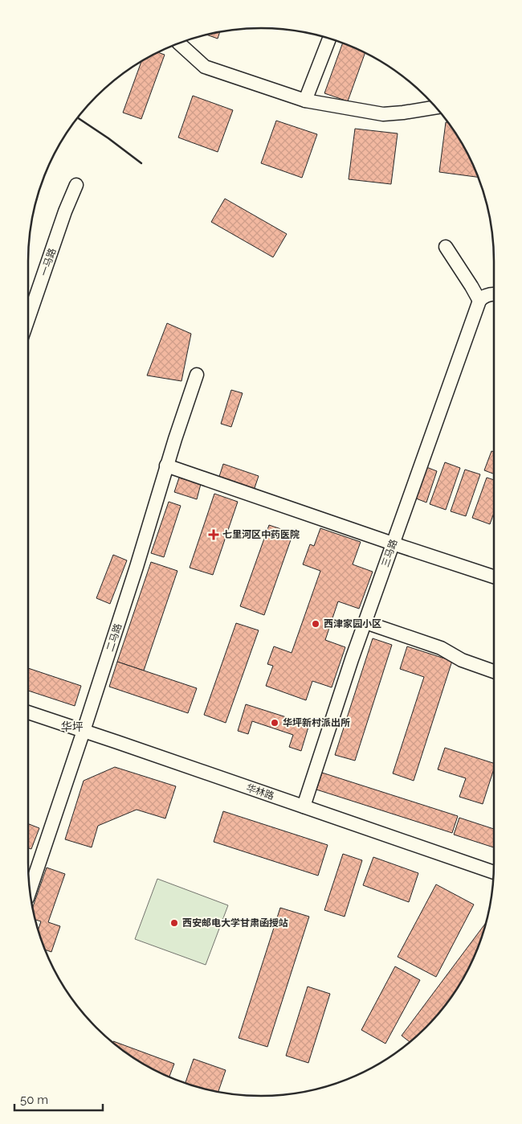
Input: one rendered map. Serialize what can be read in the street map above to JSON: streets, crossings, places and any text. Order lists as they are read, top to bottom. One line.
{"streets":{"street":["一马路","三马路","二马路","华林路"]},"crossings":[["三马路","华林路"],["二马路","华林路"]],"districts":["华坪"],"places":{"health":["七里河区中药医院"],"other":["西津家园小区","华坪新村派出所","西安邮电大学甘肃函授站"]},"scale_bar":"50 m"}
